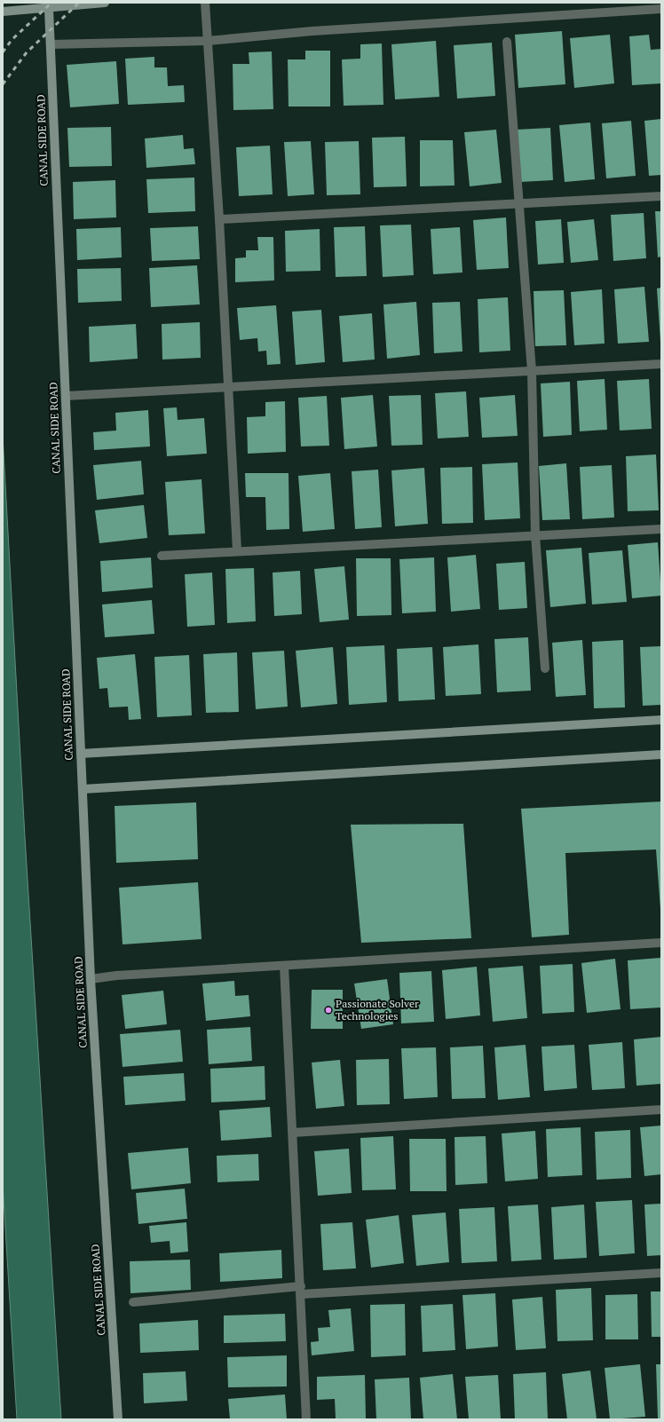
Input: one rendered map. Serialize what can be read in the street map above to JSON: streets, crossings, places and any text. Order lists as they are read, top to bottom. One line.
{"streets":{"street":["CANAL SIDE ROAD"]},"places":["Passionate Solver Technologies"]}
